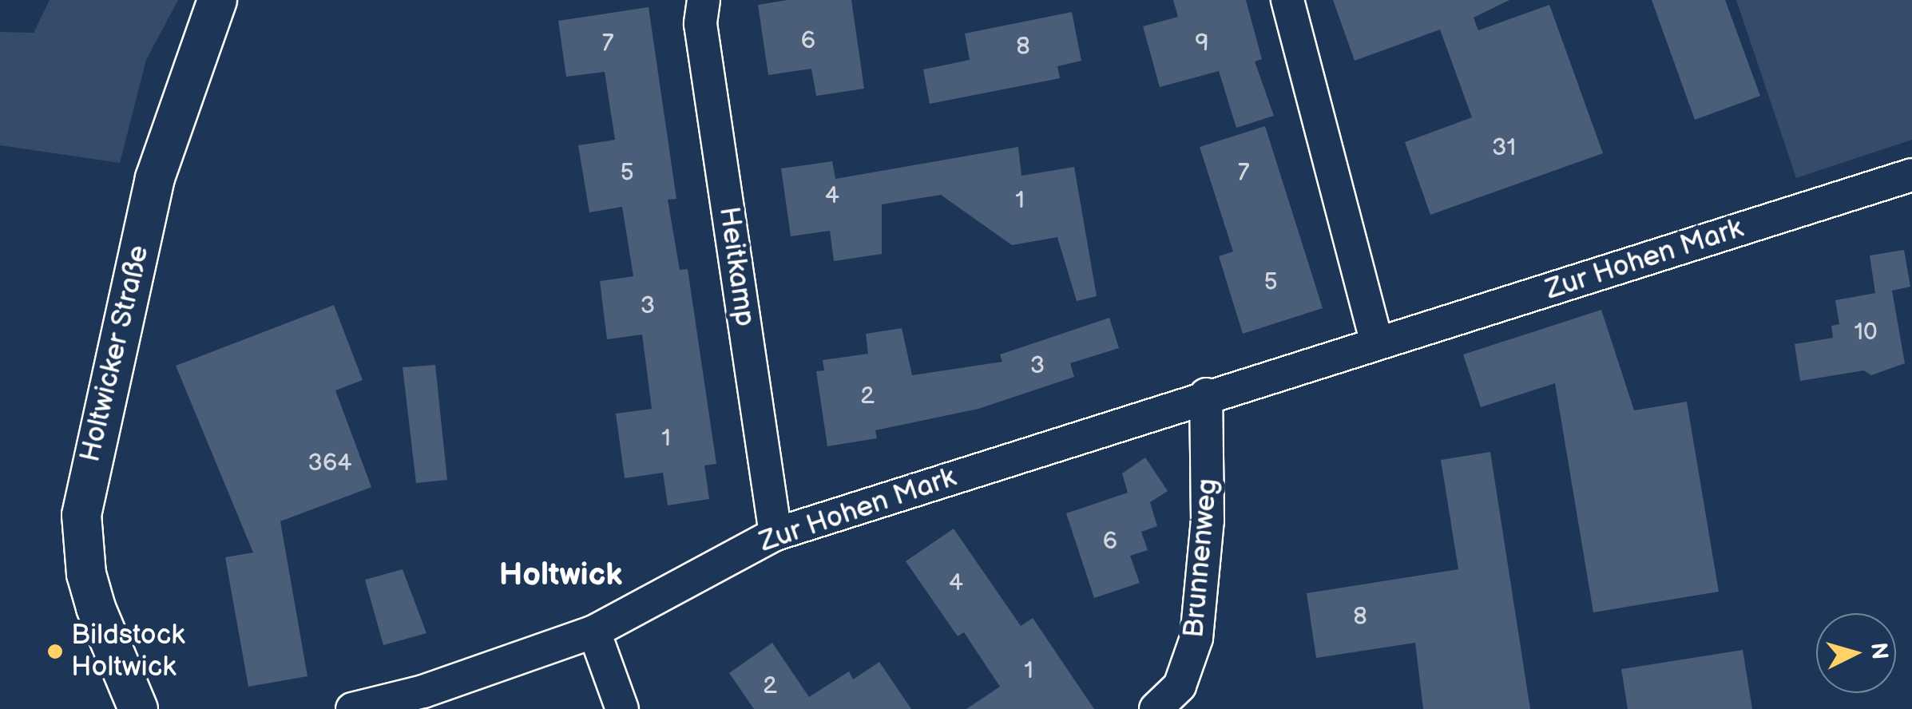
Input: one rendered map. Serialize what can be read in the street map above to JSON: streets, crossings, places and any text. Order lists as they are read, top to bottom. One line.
{"streets":{"street":["Zur Hohen Mark","Heitkamp","Holtwicker Straße","Brunnenweg"]},"crossings":[["Zur Hohen Mark","Heitkamp"],["Zur Hohen Mark","Brunnenweg"]],"districts":["Holtwick"],"places":["Bildstock Holtwick"],"house_numbers":["6","7","9","8","31","5","7","4","1","5","3","10","3","2","1","364","6","4","8","1","2"],"north":"right"}
